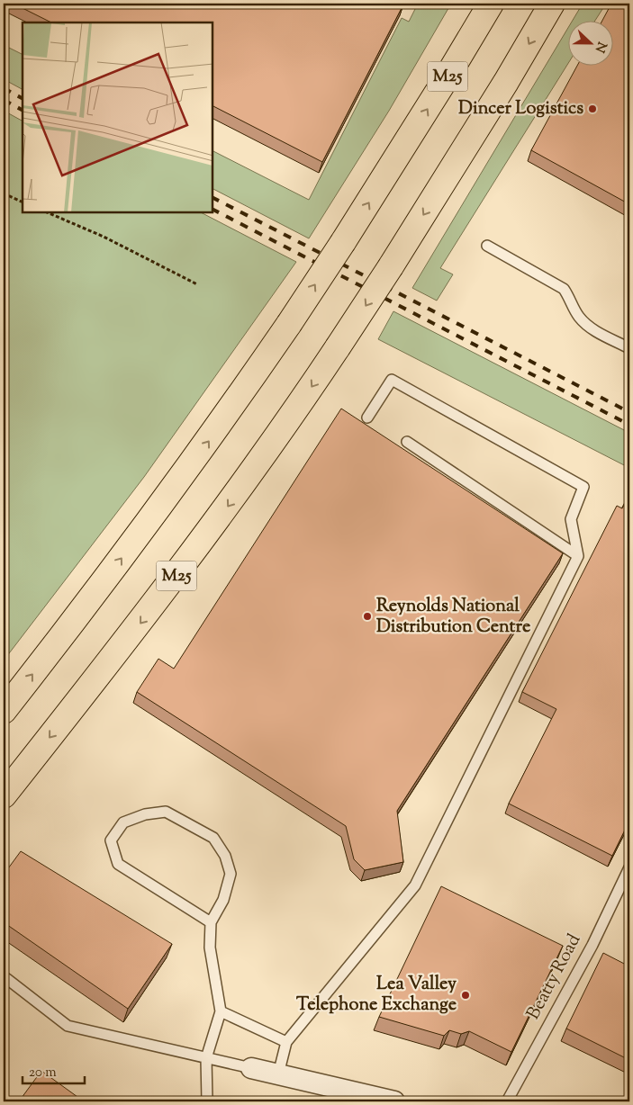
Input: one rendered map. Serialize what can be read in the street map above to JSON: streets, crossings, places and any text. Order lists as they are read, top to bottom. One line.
{"streets":{"highway":["M25"],"lane":["Beatty Road"]},"places":["Dincer Logistics","Reynolds National Distribution Centre","Lea Valley Telephone Exchange"],"scale_bar":"20 m","north":"right"}
